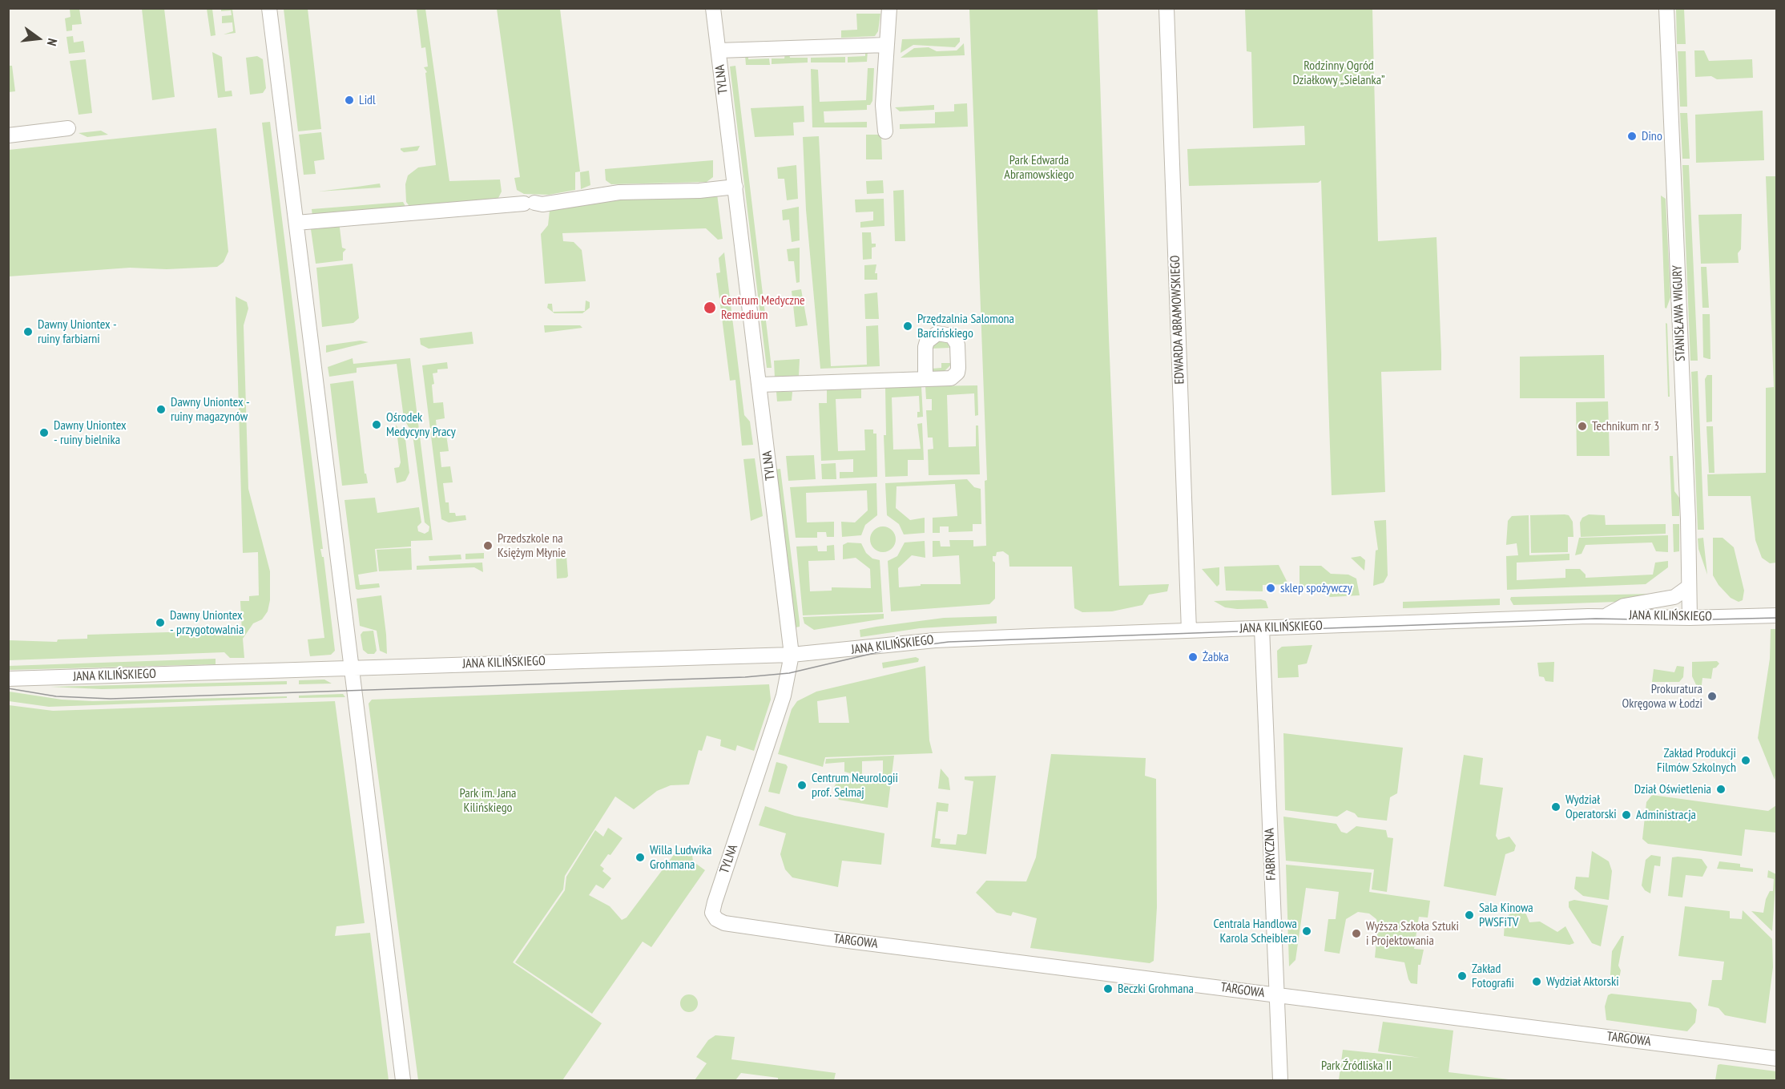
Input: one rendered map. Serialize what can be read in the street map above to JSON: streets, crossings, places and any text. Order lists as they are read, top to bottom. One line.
{"streets":{"street":["TYLNA","STANISŁAWA WIGURY","EDWARDA ABRAMOWSKIEGO","JANA KILIŃSKIEGO","FABRYCZNA","TARGOWA"]},"crossings":[["TYLNA","JANA KILIŃSKIEGO"],["TYLNA","TARGOWA"],["STANISŁAWA WIGURY","JANA KILIŃSKIEGO"],["EDWARDA ABRAMOWSKIEGO","JANA KILIŃSKIEGO"],["JANA KILIŃSKIEGO","FABRYCZNA"],["FABRYCZNA","TARGOWA"]],"parks":["Rodzinny Ogród Działkowy „Sielanka”","Park Edwarda Abramowskiego","Park im. Jana Kilińskiego","Park Źródliska II"],"places":["Lidl","Dino","Centrum Medyczne Remedium","Przędzalnia Salomona Barcińskiego","Dawny Uniontex - ruiny farbiarni","Dawny Uniontex - ruiny magazynów","Ośrodek Medycyny Pracy","Technikum nr 3","Dawny Uniontex - ruiny bielnika","Przedszkole na Księżym Młynie","sklep spożywczy","Dawny Uniontex - przygotowalnia","Żabka","Prokuratura Okręgowa w Łodzi","Zakład Produkcji Filmów Szkolnych","Centrum Neurologii prof. Selmaj","Dział Oświetlenia","Wydział Operatorski","Administracja","Willa Ludwika Grohmana","Sala Kinowa PWSFiTV","Centrala Handlowa Karola Scheiblera","Wyższa Szkoła Sztuki i Projektowania","Zakład Fotografii","Wydział Aktorski","Beczki Grohmana"],"north":"right"}
